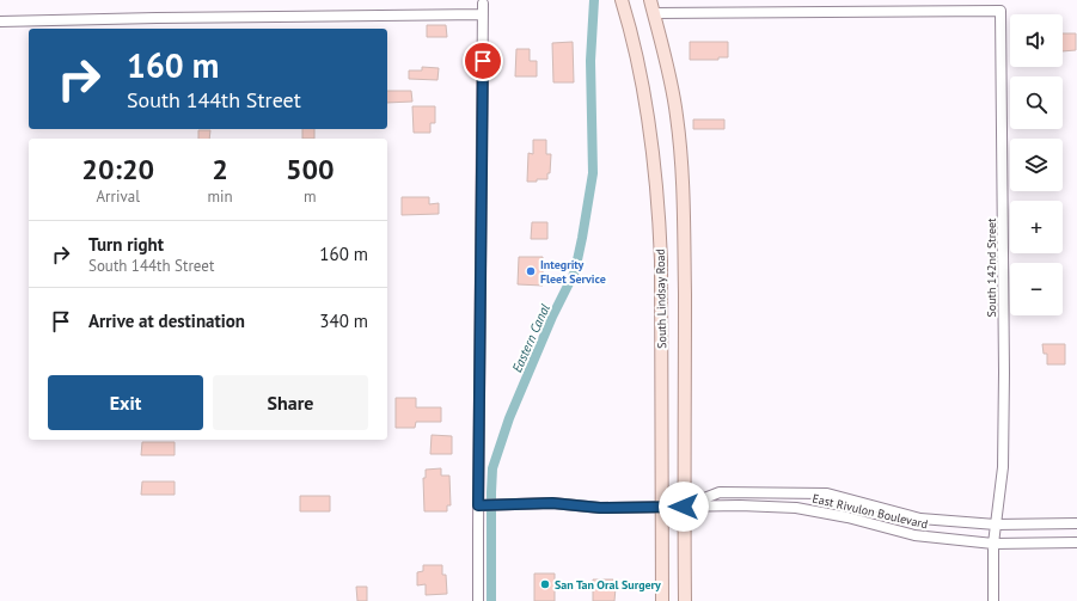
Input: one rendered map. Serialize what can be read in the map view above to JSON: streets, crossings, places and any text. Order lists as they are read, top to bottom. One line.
{"streets":{"main road":["South Lindsay Road"],"street":["South 142nd Street","East Rivulon Boulevard"]},"crossings":[["South 142nd Street","South Lindsay Road"],["South 142nd Street","East Rivulon Boulevard"],["South Lindsay Road","East Rivulon Boulevard"]],"water":["Eastern Canal"],"places":["Integrity Fleet Service","San Tan Oral Surgery"],"page":{"map_buttons":["+","−"],"turn":["160 m","South 144th Street"],"eta":["20:20","Arrival","2","min","500","m"],"list":[{"name":"Turn right","note":"South 144th Street","value":"160 m"},{"name":"Arrive at destination","value":"340 m"}],"buttons":["Exit","Share"]}}
